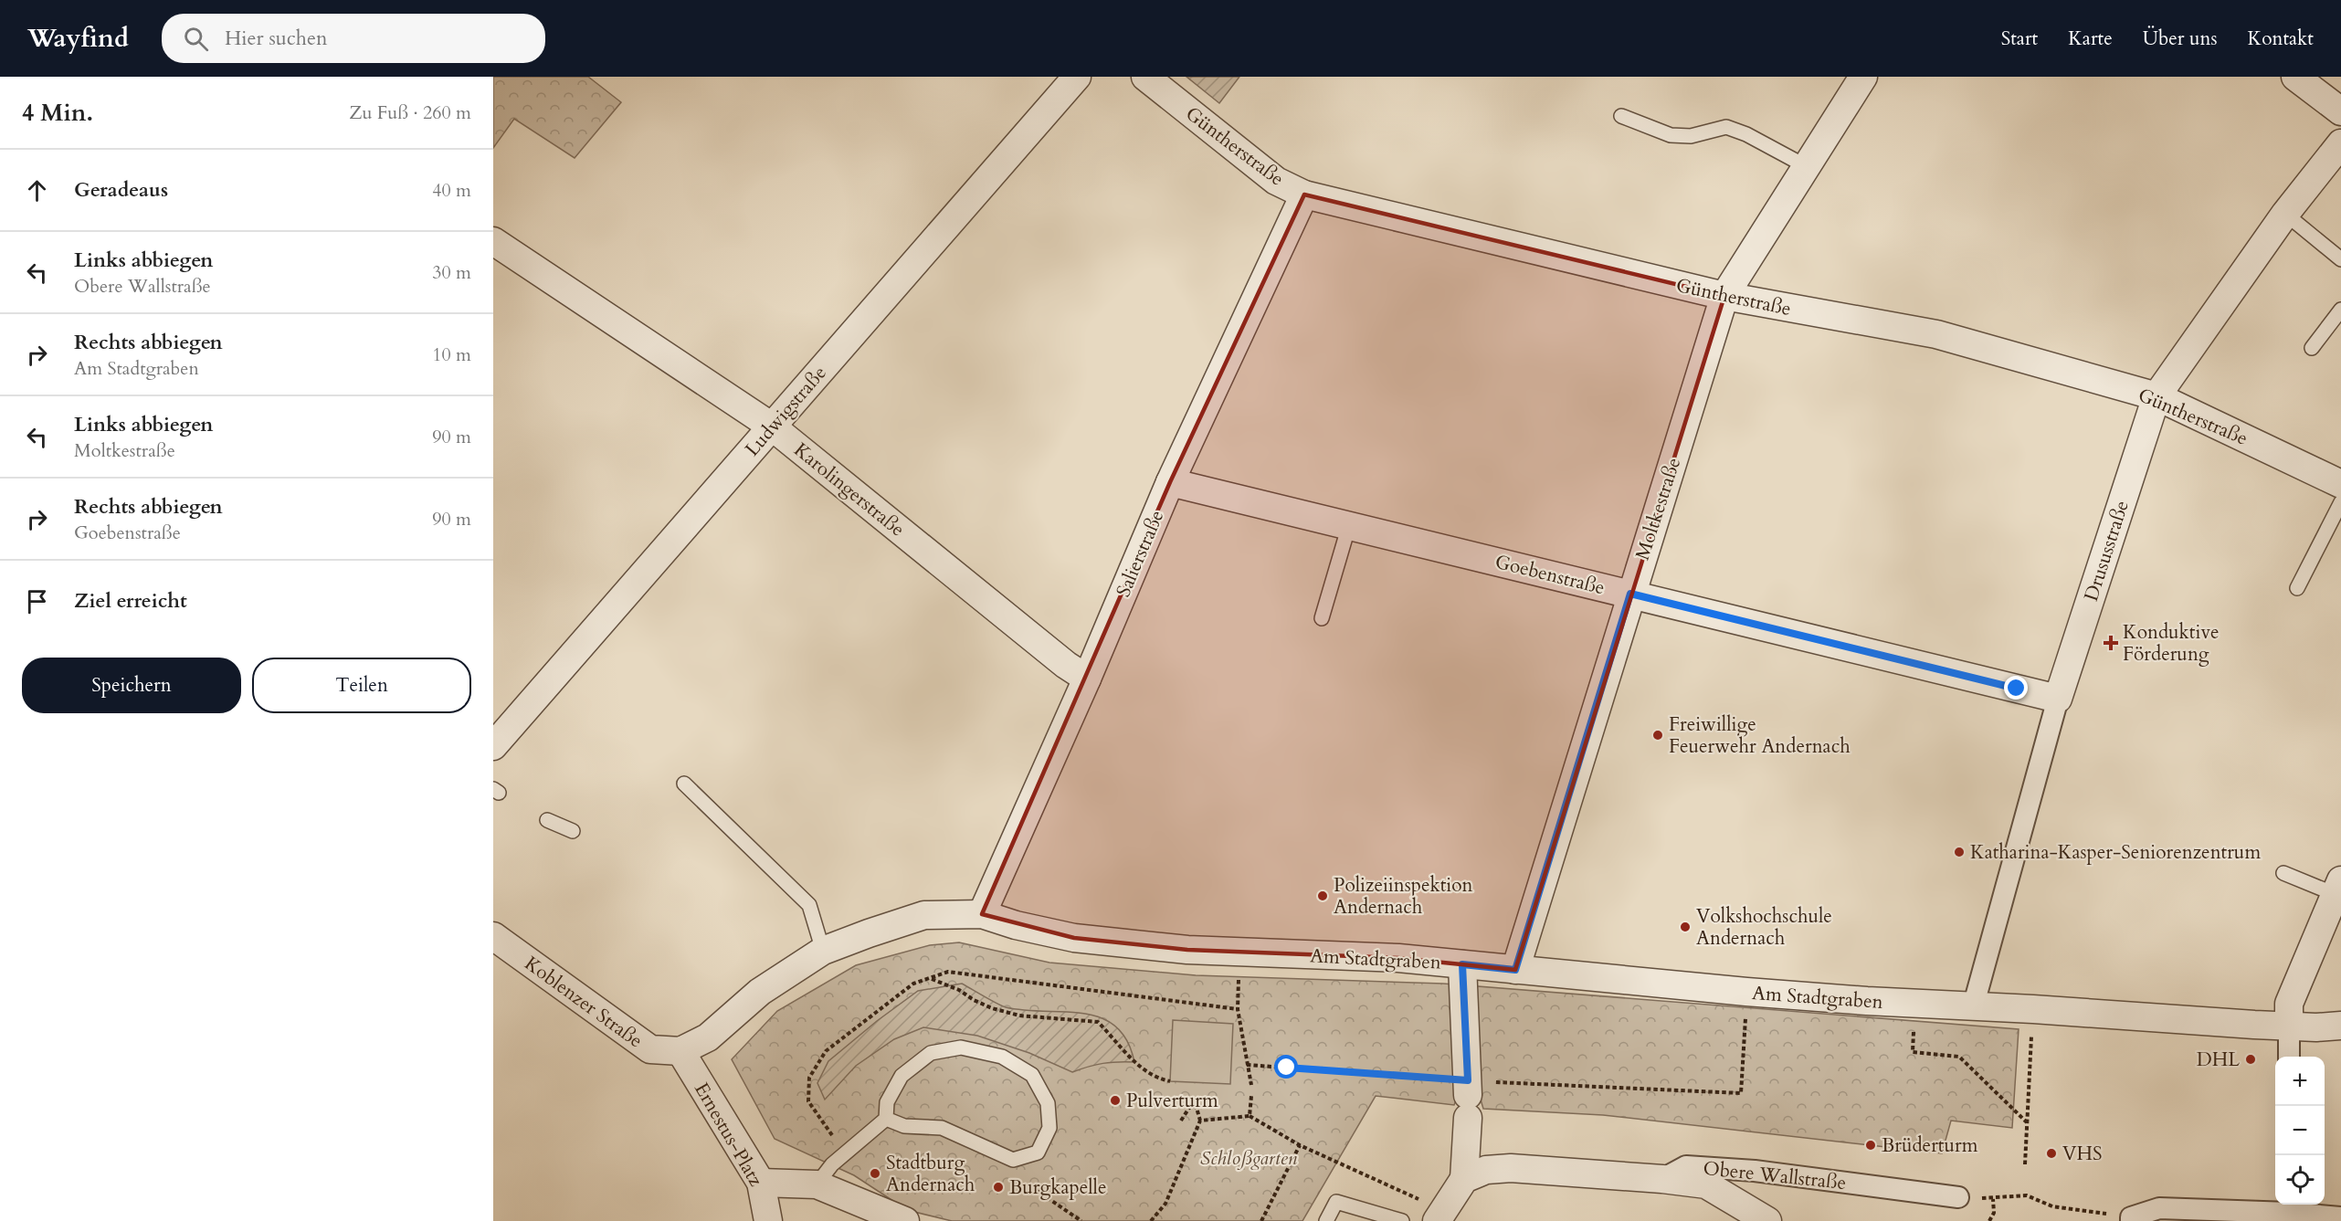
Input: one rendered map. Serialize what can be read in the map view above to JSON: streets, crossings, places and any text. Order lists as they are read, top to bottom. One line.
{"streets":{"street":["Güntherstraße","Ludwigstraße","Karolingerstraße","Moltkestraße","Drususstraße","Salierstraße","Goebenstraße","Am Stadtgraben","Koblenzer Straße","Ernestus-Platz","Obere Wallstraße"]},"crossings":[["Güntherstraße","Moltkestraße"],["Güntherstraße","Drususstraße"],["Güntherstraße","Salierstraße"],["Ludwigstraße","Karolingerstraße"],["Karolingerstraße","Salierstraße"],["Moltkestraße","Goebenstraße"],["Moltkestraße","Am Stadtgraben"],["Drususstraße","Goebenstraße"],["Drususstraße","Am Stadtgraben"],["Salierstraße","Goebenstraße"],["Salierstraße","Am Stadtgraben"],["Am Stadtgraben","Koblenzer Straße"],["Am Stadtgraben","Ernestus-Platz"],["Koblenzer Straße","Ernestus-Platz"]],"parks":["Schloßgarten"],"places":{"health":["Konduktive Förderung"],"other":["Freiwillige Feuerwehr Andernach","Katharina-Kasper-Seniorenzentrum","Polizeiinspektion Andernach","Volkshochschule Andernach","DHL","Pulverturm","Brüderturm","VHS","Stadtburg Andernach","Burgkapelle"]},"page":{"header":"Wayfind","search":"Hier suchen","nav":["Start","Karte","Über uns","Kontakt"],"heading":["4 Min.","Zu Fuß · 260 m"],"list":[["Geradeaus","40 m"],["Links abbiegen","Obere Wallstraße","30 m"],["Rechts abbiegen","Am Stadtgraben","10 m"],["Links abbiegen","Moltkestraße","90 m"],["Rechts abbiegen","Goebenstraße","90 m"],"Ziel erreicht"],"buttons":["Speichern","Teilen"],"map_buttons":["+","−"]}}
